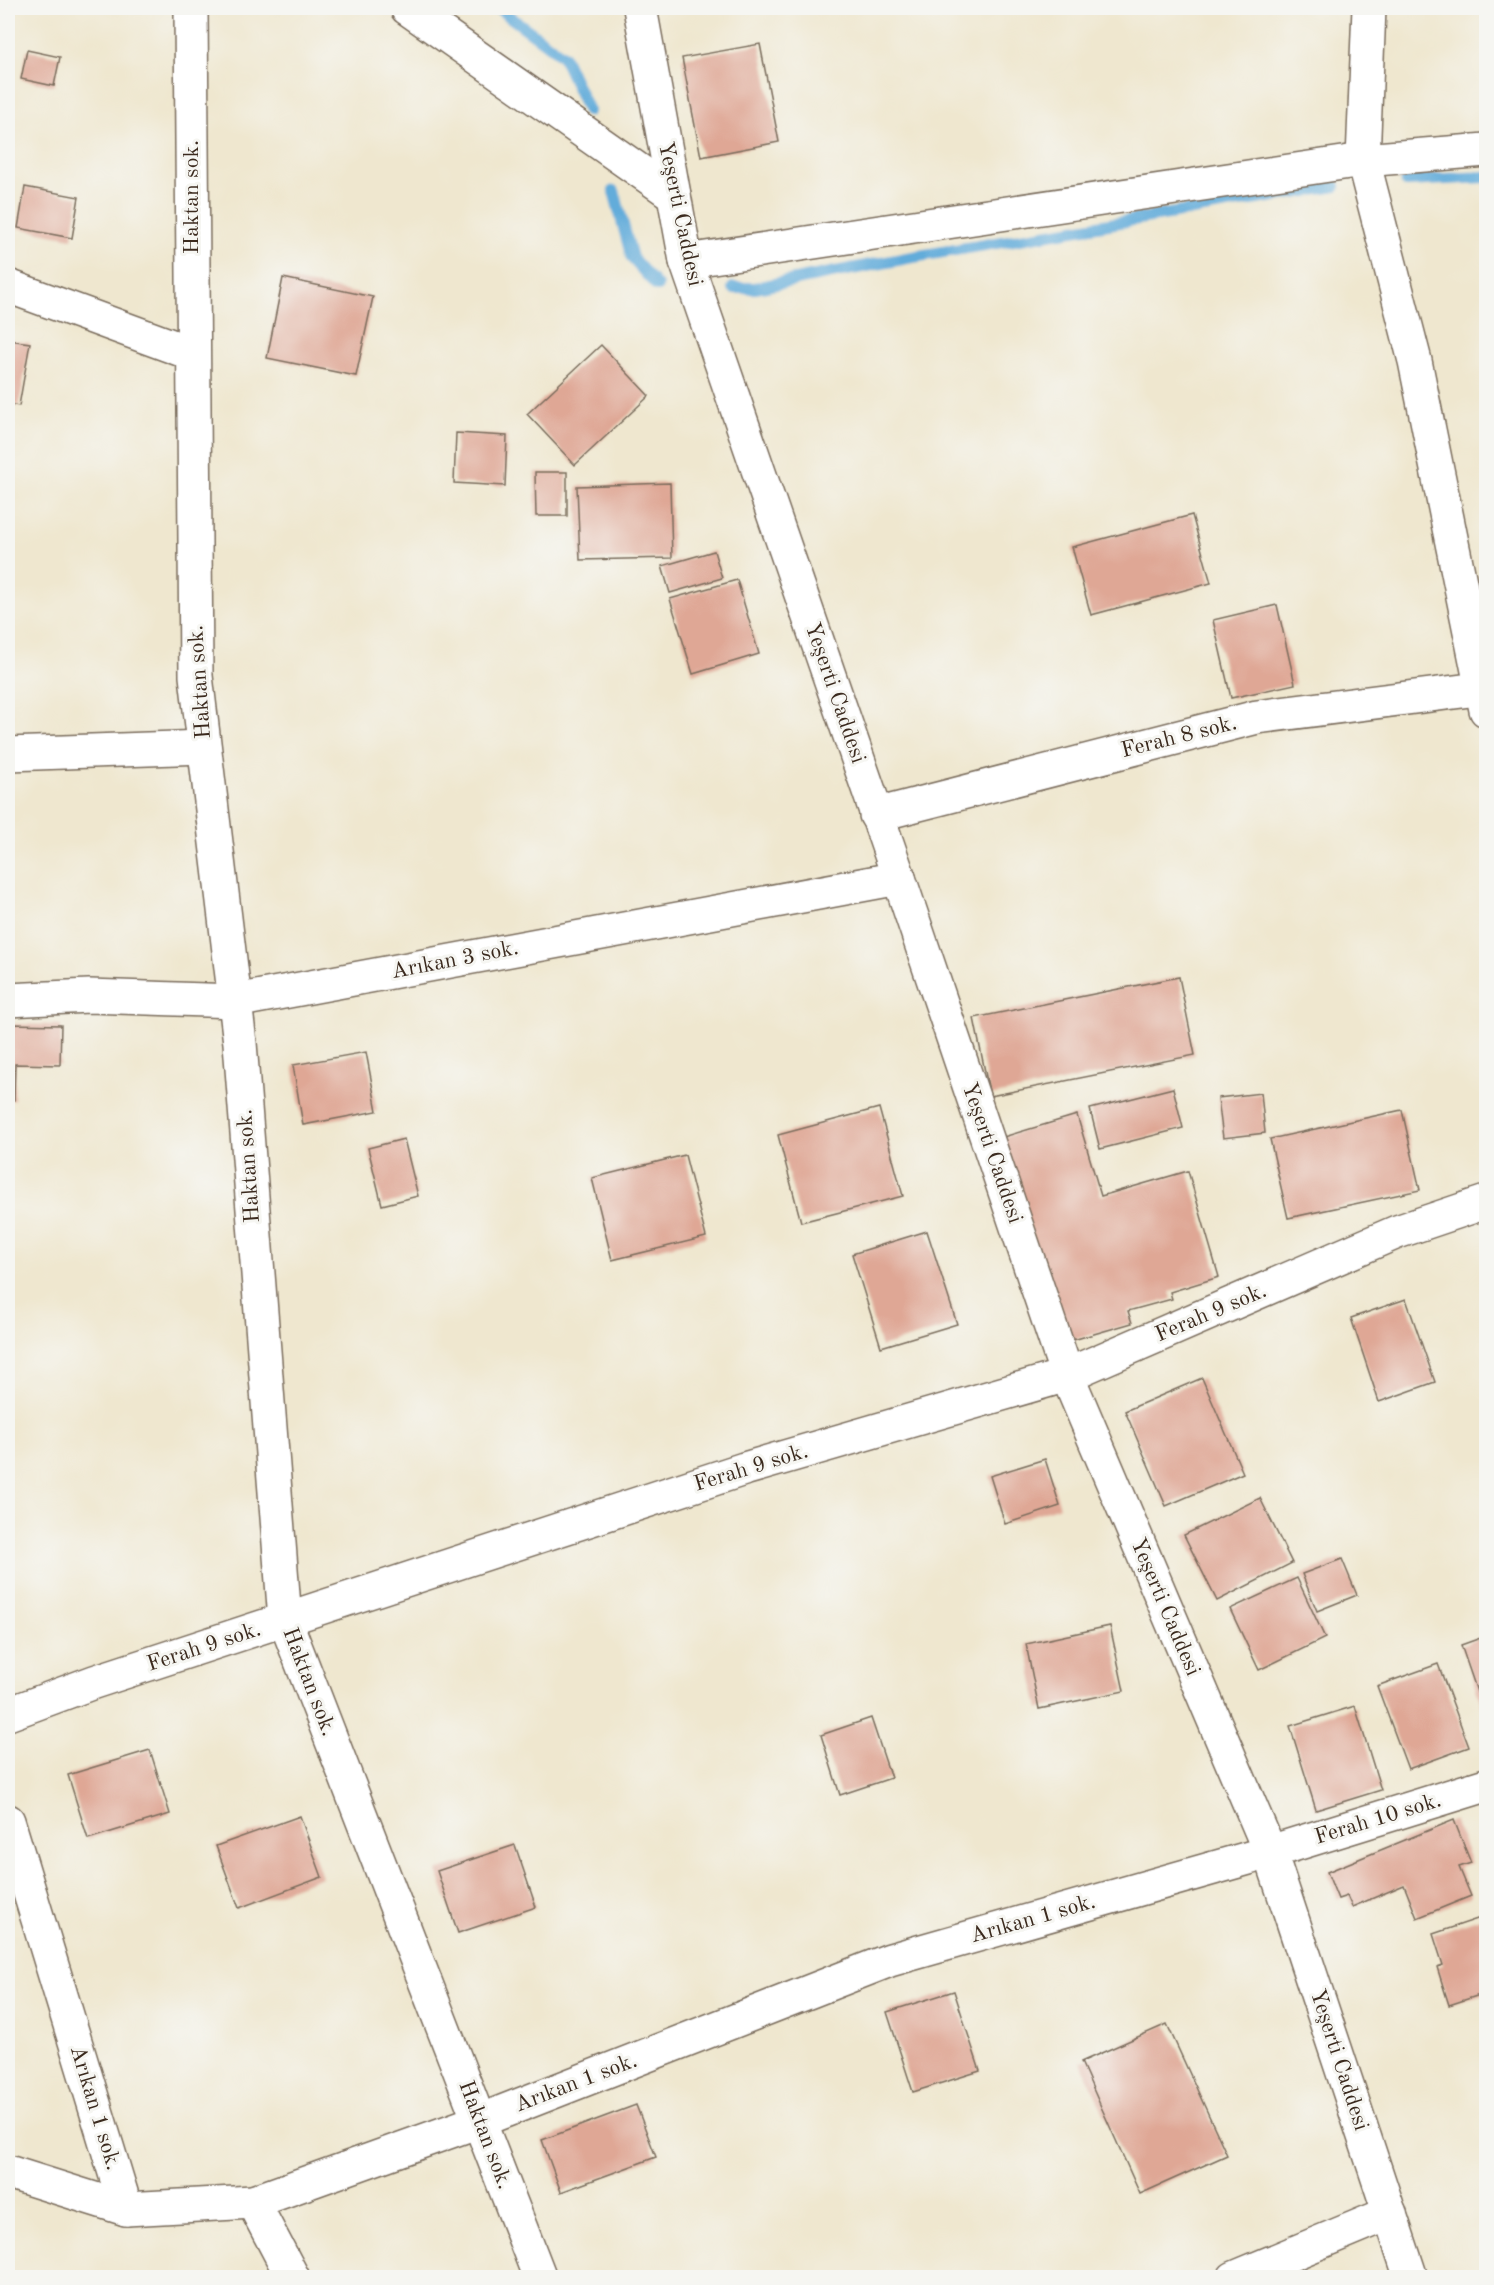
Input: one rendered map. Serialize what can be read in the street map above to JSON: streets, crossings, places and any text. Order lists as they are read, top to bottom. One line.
{"streets":{"street":["Haktan sok.","Yeşerti Caddesi","Ferah 8 sok.","Arıkan 3 sok.","Ferah 9 sok.","Ferah 10 sok.","Arıkan 1 sok."]},"crossings":[["Haktan sok.","Arıkan 3 sok."],["Haktan sok.","Ferah 9 sok."],["Haktan sok.","Arıkan 1 sok."],["Yeşerti Caddesi","Ferah 8 sok."],["Yeşerti Caddesi","Arıkan 3 sok."],["Yeşerti Caddesi","Ferah 9 sok."],["Yeşerti Caddesi","Ferah 10 sok."],["Yeşerti Caddesi","Arıkan 1 sok."],["Ferah 10 sok.","Arıkan 1 sok."]]}
